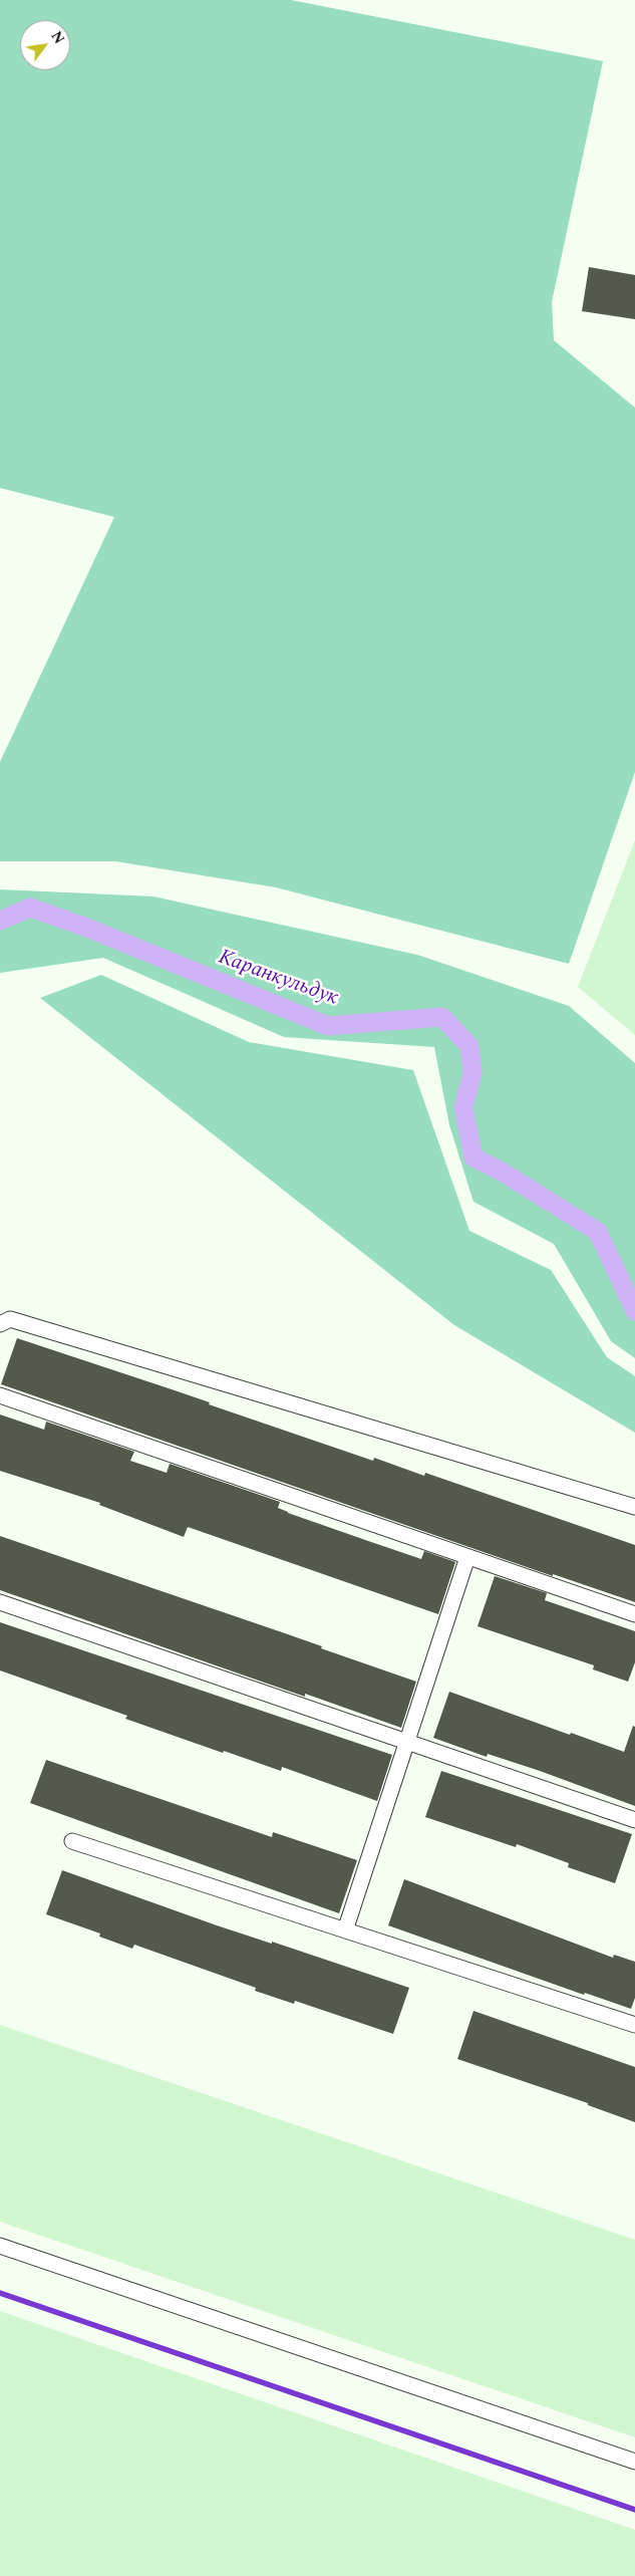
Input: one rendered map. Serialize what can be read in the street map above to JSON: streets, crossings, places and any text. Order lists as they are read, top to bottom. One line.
{"water":["Каранкульдук"],"north":"top right"}
